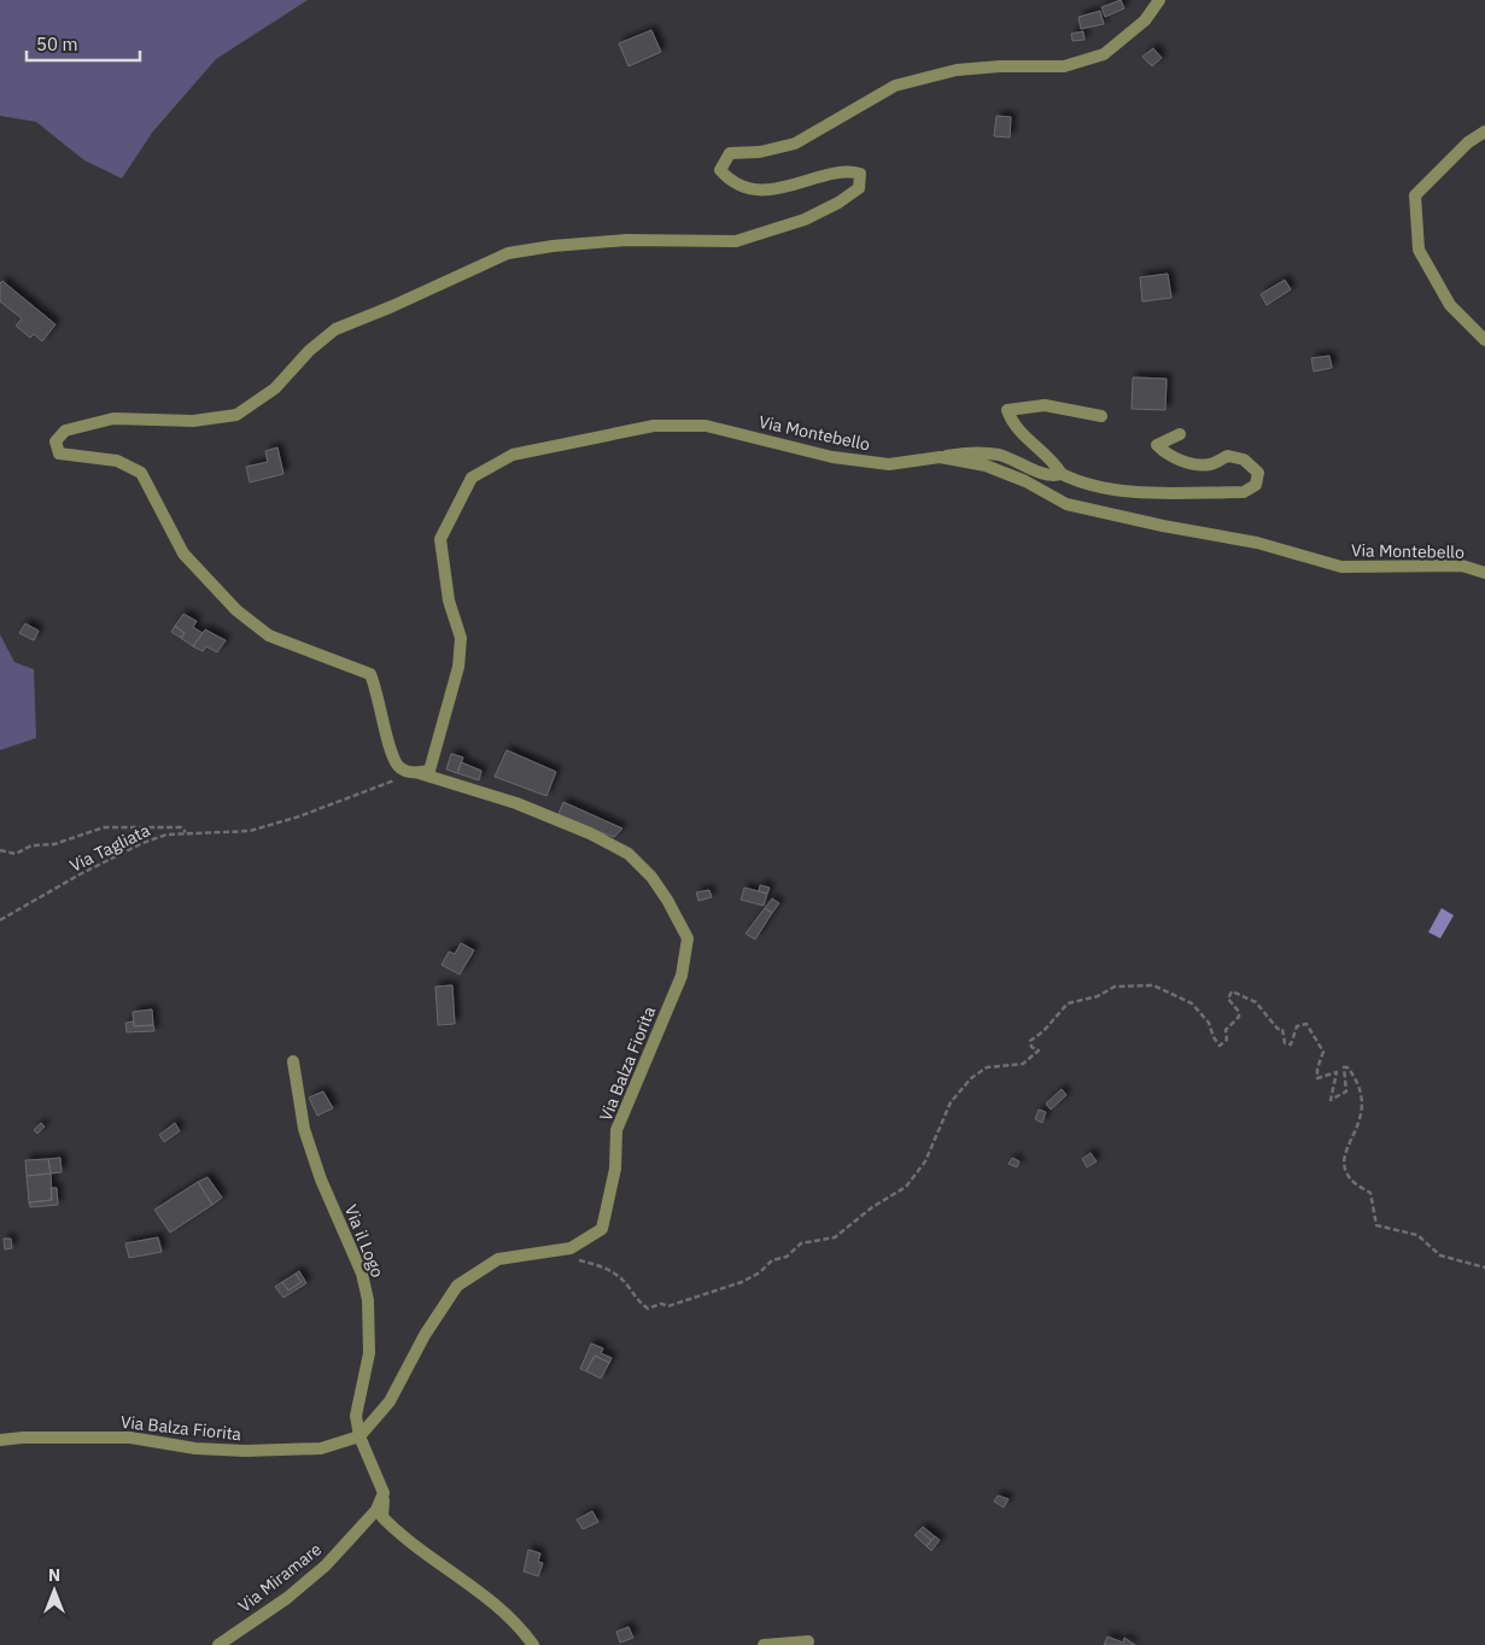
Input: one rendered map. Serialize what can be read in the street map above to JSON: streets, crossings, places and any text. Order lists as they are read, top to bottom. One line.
{"streets":{"street":["Via Montebello","Via Balza Fiorita","Via il Logo","Via Miramare"],"path":["Via Tagliata"]},"crossings":[["Via Montebello","Via Tagliata"],["Via Montebello","Via Balza Fiorita"],["Via Tagliata","Via Balza Fiorita"],["Via Balza Fiorita","Via il Logo"]],"scale_bar":"50 m","north":"top"}
